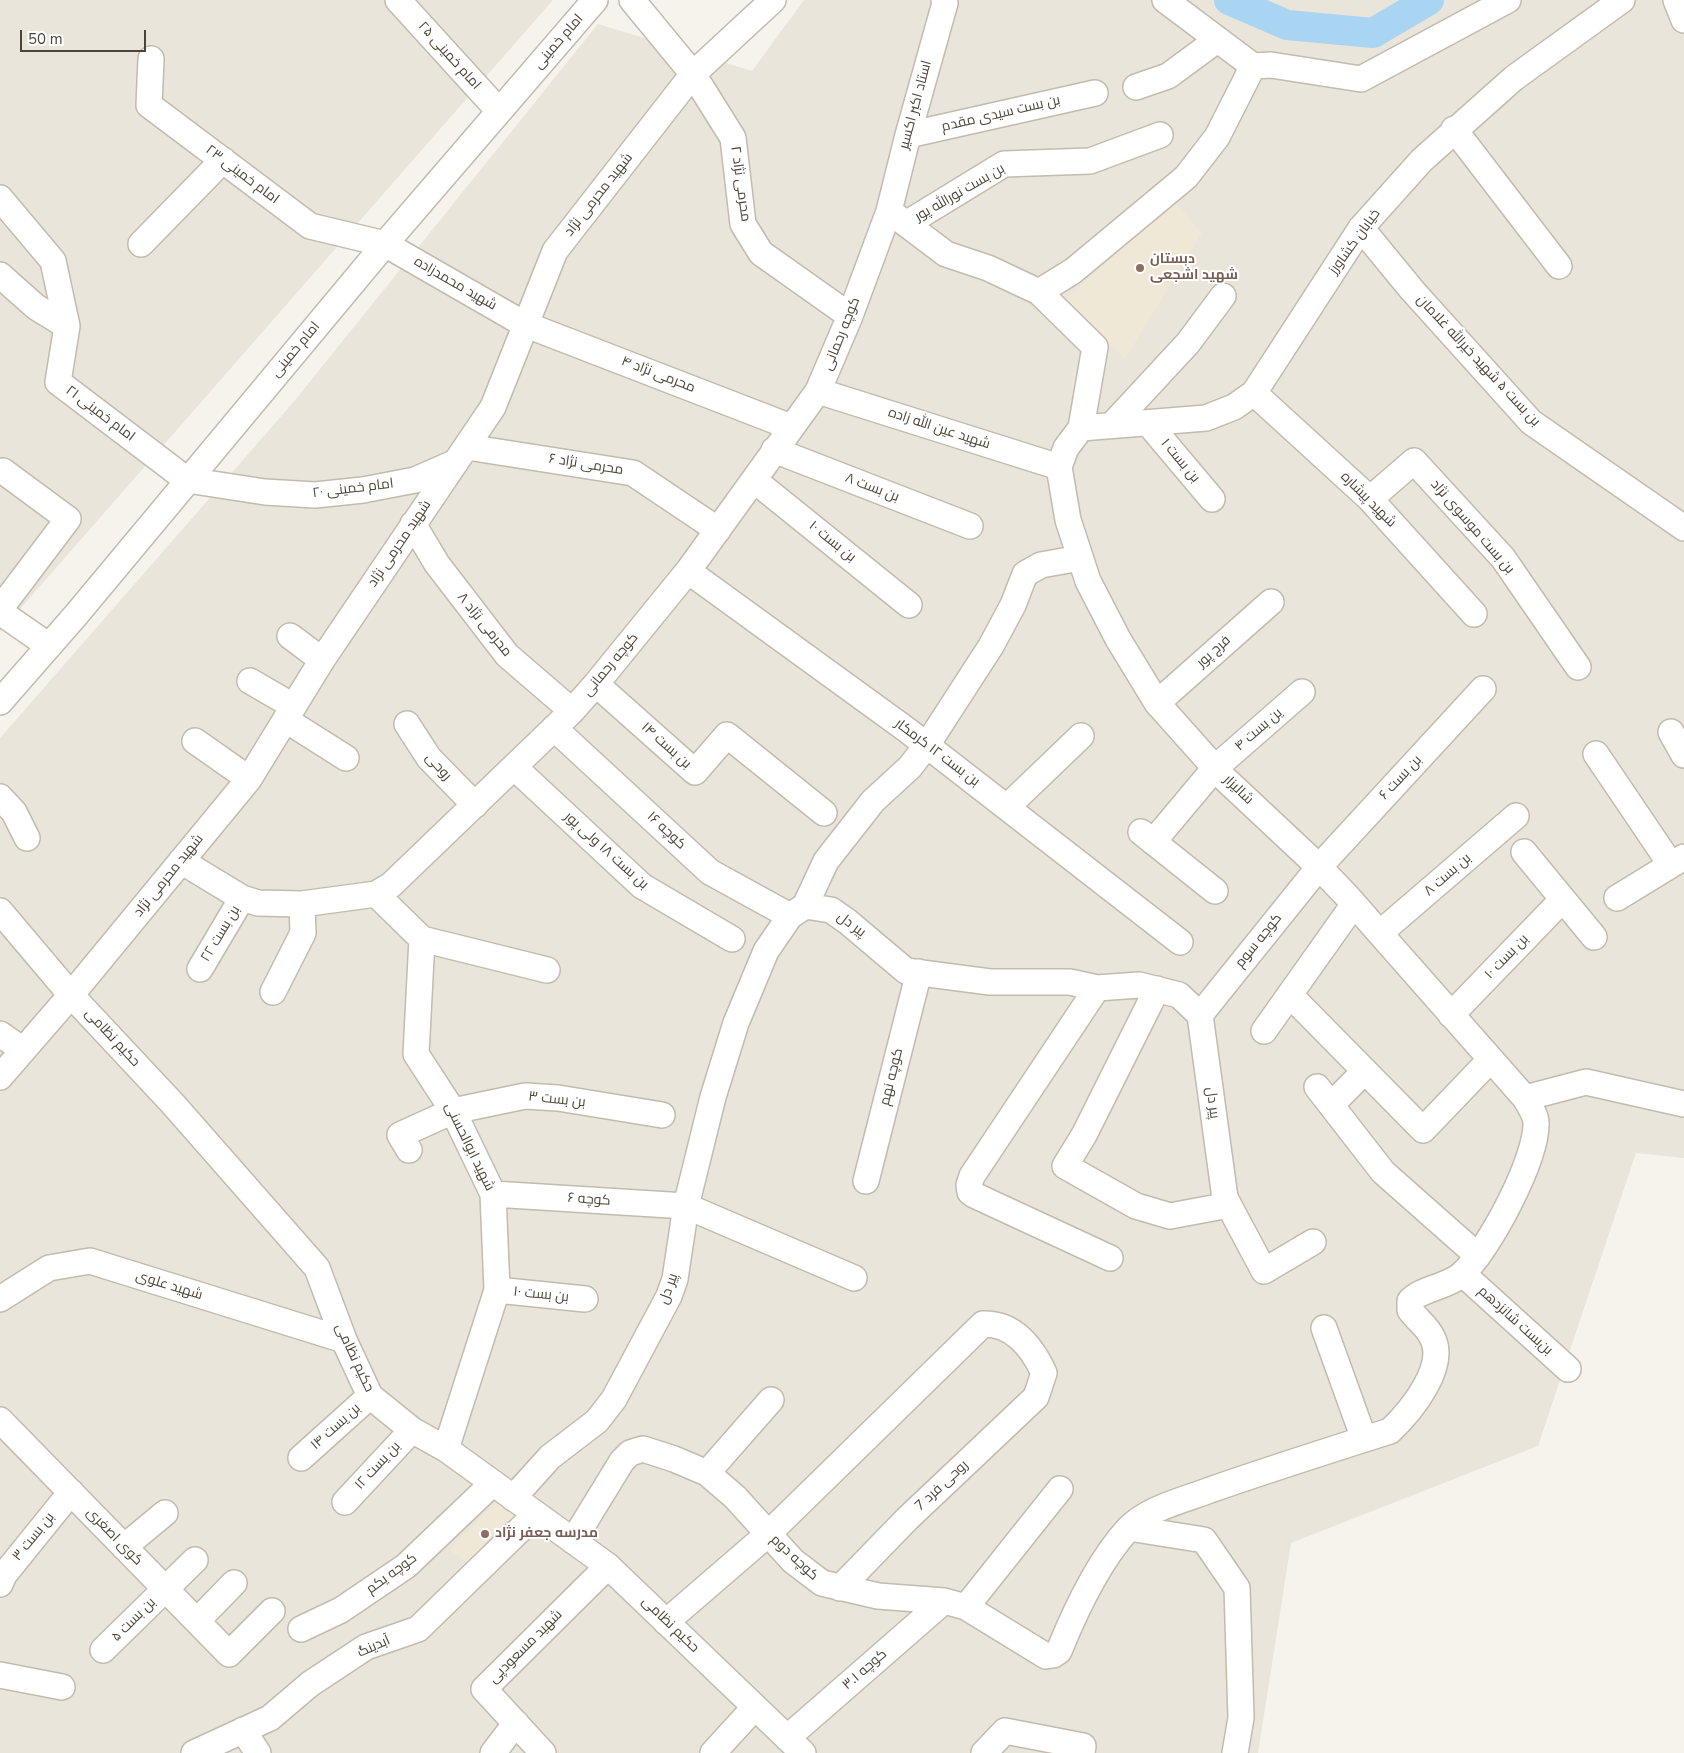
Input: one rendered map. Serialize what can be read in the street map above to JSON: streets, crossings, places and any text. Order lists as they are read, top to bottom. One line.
{"streets":{"street":["امام خمینی","امام خمینی ۲۵","استاد اکبر اکسیر","بن بست سیدی مقدم","امام خمینی ۲۳","محرمی نژاد ۲","بن بست نورالله پور","شهید محرمی نژاد","خیابان کشاورز","شهید محمدزاده","کوچه رحمانی","بن بست ۵ شهید خیرالله غلامان","محرمی نژاد ۴","امام خمینی ۲۱","شهید عین الله زاده","بن بست ۱","محرمی نژاد ۶","بن بست ۸","امام خمینی ۲۰","شهید پیشاره","بن بست موسوی نژاد","بن بست ۱۰","محرمی نژاد ۸","فرج پور","ین بست ۴","بن بست ۱۴","بن بست ۱۲ کرمکار","روحی","بن بست ۶","شالیزار","کوچه ۱۶","بن بست ۱۸ ولی پور","پیر دل","بن بست ۲۲","کوچه سوم","حکیم نظامی","کوچه نهم","بن بست ۳","شهید ابوالحسنی","کوچه ۶","شهید علوی","بن‌بست شانزدهم","بن یست ۱۴","بن یست ۱۲","روحی فرد 7","کوی اصغری","کوچه دوم","کوچه یکم","بن بست ۵","آبدینگ","شهید مسعودپی","کوچه ۳.۱"]},"crossings":[["امام خمینی","امام خمینی ۲۵"],["امام خمینی","امام خمینی ۲۳"],["امام خمینی","شهید محمدزاده"],["امام خمینی","امام خمینی ۲۱"],["امام خمینی","امام خمینی ۲۰"],["استاد اکبر اکسیر","بن بست سیدی مقدم"],["استاد اکبر اکسیر","بن بست نورالله پور"],["استاد اکبر اکسیر","کوچه رحمانی"],["امام خمینی ۲۳","شهید محمدزاده"],["محرمی نژاد ۲","شهید محرمی نژاد"],["محرمی نژاد ۲","کوچه رحمانی"],["بن بست نورالله پور","کوچه رحمانی"],["شهید محرمی نژاد","شهید محمدزاده"],["شهید محرمی نژاد","کوچه رحمانی"],["شهید محرمی نژاد","محرمی نژاد ۴"],["شهید محرمی نژاد","محرمی نژاد ۶"],["شهید محرمی نژاد","امام خمینی ۲۰"],["شهید محرمی نژاد","محرمی نژاد ۸"],["شهید محرمی نژاد","حکیم نظامی"],["خیابان کشاورز","بن بست ۵ شهید خیرالله غلامان"],["خیابان کشاورز","بن بست ۱"],["خیابان کشاورز","شهید پیشاره"],["شهید محمدزاده","محرمی نژاد ۴"],["کوچه رحمانی","محرمی نژاد ۴"],["کوچه رحمانی","شهید عین الله زاده"],["کوچه رحمانی","محرمی نژاد ۶"],["کوچه رحمانی","بن بست ۸"],["کوچه رحمانی","بن بست ۱۰"],["کوچه رحمانی","محرمی نژاد ۸"],["کوچه رحمانی","بن بست ۱۴"],["کوچه رحمانی","بن بست ۱۲ کرمکار"],["کوچه رحمانی","روحی"],["کوچه رحمانی","کوچه ۱۶"],["کوچه رحمانی","بن بست ۱۸ ولی پور"],["کوچه رحمانی","بن بست ۲۲"],["امام خمینی ۲۱","امام خمینی ۲۰"],["شهید عین الله زاده","شالیزار"],["محرمی نژاد ۶","امام خمینی ۲۰"],["بن بست ۸","شالیزار"],["شهید پیشاره","بن بست موسوی نژاد"],["بن بست ۱۰","شالیزار"],["بن بست ۱۰","شهید ابوالحسنی"],["فرج پور","شالیزار"],["ین بست ۴","شالیزار"],["بن بست ۶","شالیزار"],["بن بست ۶","کوچه سوم"],["شالیزار","کوچه سوم"],["شالیزار","بن‌بست شانزدهم"],["کوچه ۱۶","پیر دل"],["پیر دل","کوچه سوم"],["پیر دل","حکیم نظامی"],["پیر دل","کوچه نهم"],["پیر دل","کوچه ۶"],["حکیم نظامی","شهید ابوالحسنی"],["حکیم نظامی","شهید علوی"],["حکیم نظامی","بن یست ۱۴"],["حکیم نظامی","بن یست ۱۲"],["حکیم نظامی","کوچه دوم"],["حکیم نظامی","کوچه یکم"],["حکیم نظامی","آبدینگ"],["حکیم نظامی","شهید مسعودپی"],["حکیم نظامی","کوچه ۳.۱"],["بن بست ۳","شهید ابوالحسنی"],["بن بست ۳","کوی اصغری"],["شهید ابوالحسنی","کوچه ۶"],["روحی فرد 7","کوچه دوم"],["کوی اصغری","بن بست ۵"],["کوچه دوم","کوچه ۳.۱"]],"places":["دبستان شهید اشجعی","مدرسه جعفر نژاد"],"scale_bar":"50 m"}
